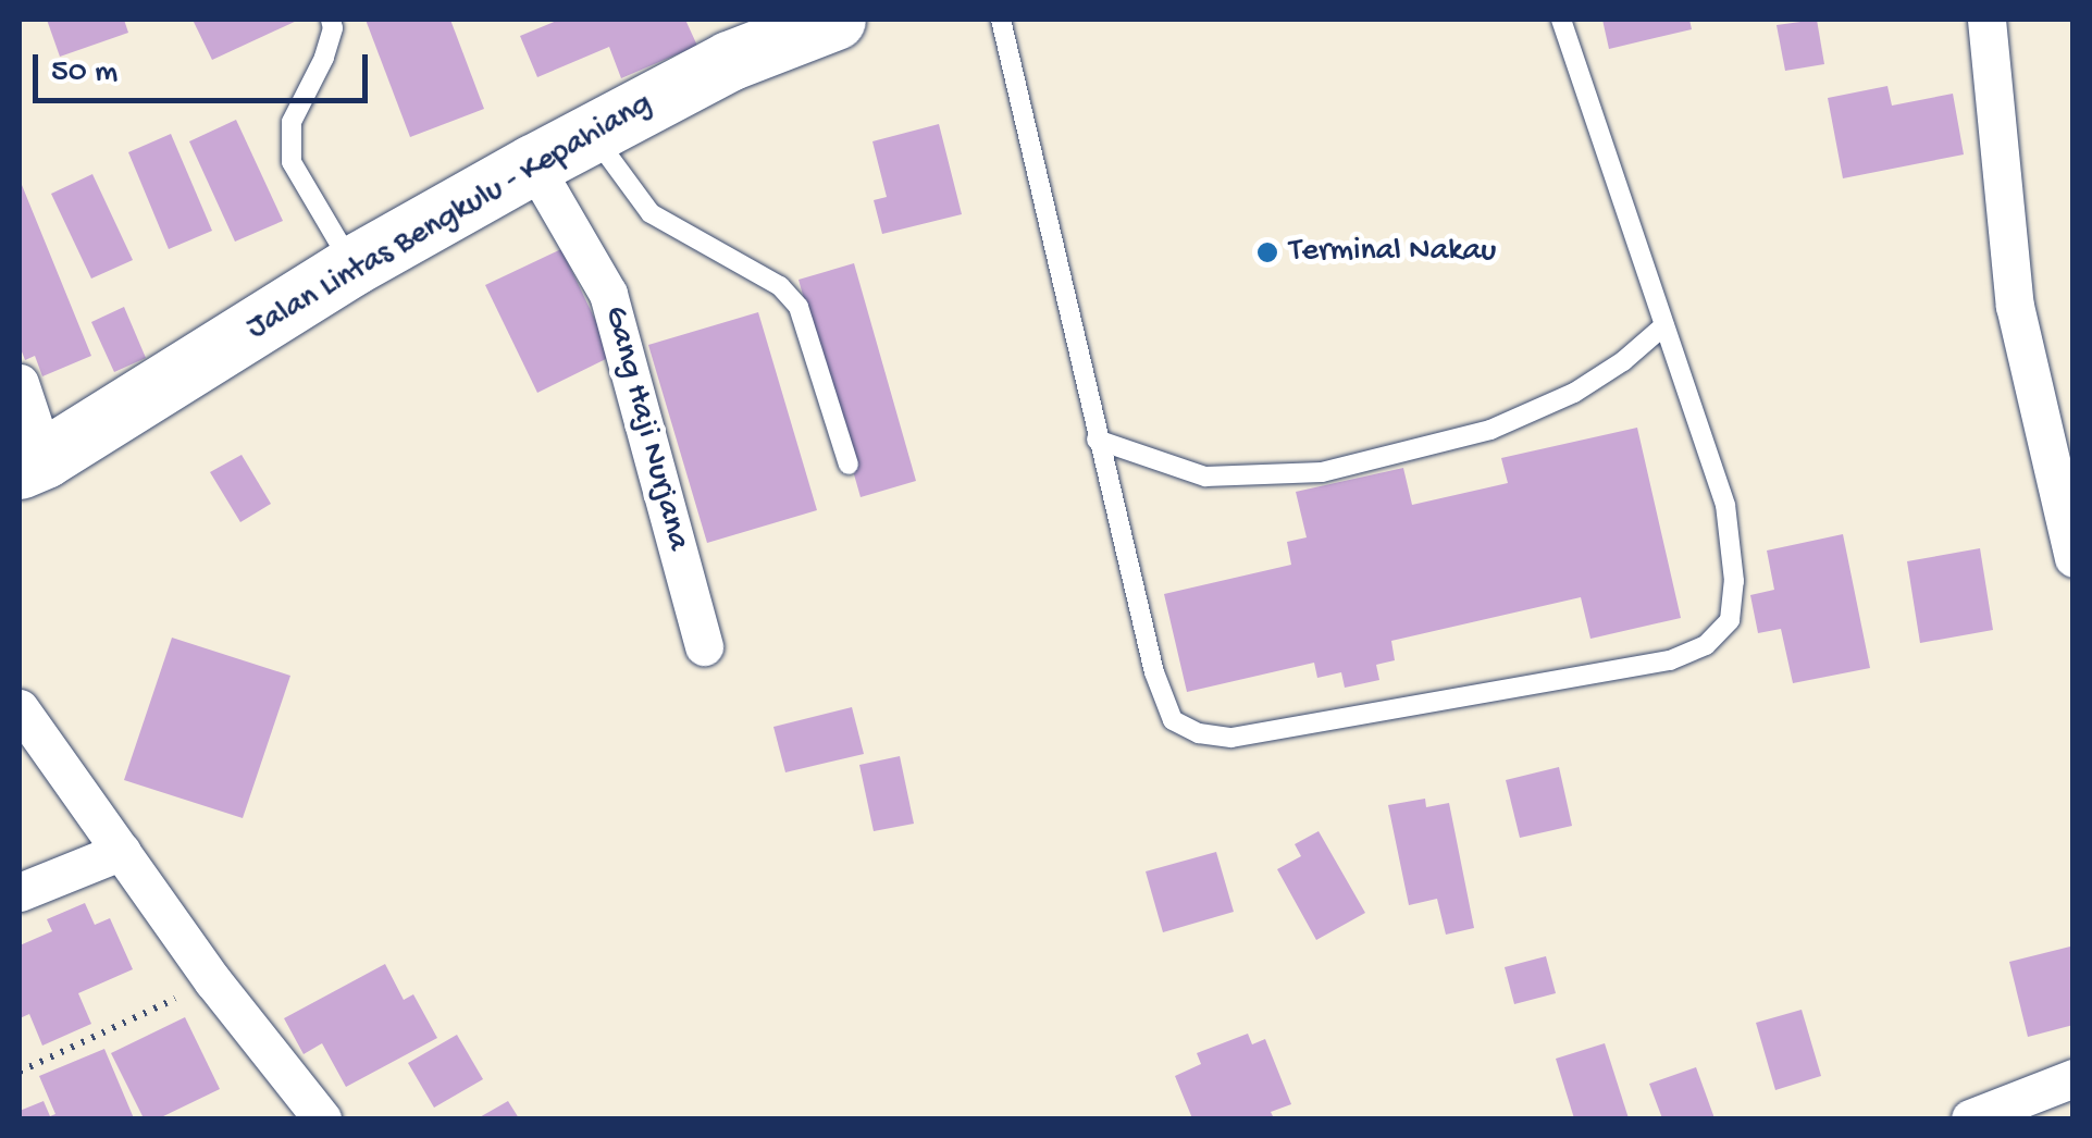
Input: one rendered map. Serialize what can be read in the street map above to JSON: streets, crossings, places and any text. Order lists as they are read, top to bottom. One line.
{"streets":{"highway":["Jalan Lintas Bengkulu - Kepahiang"],"street":["Gang Haji Nurjana"]},"crossings":[["Jalan Lintas Bengkulu - Kepahiang","Gang Haji Nurjana"]],"places":["Terminal Nakau"],"scale_bar":"50 m"}
